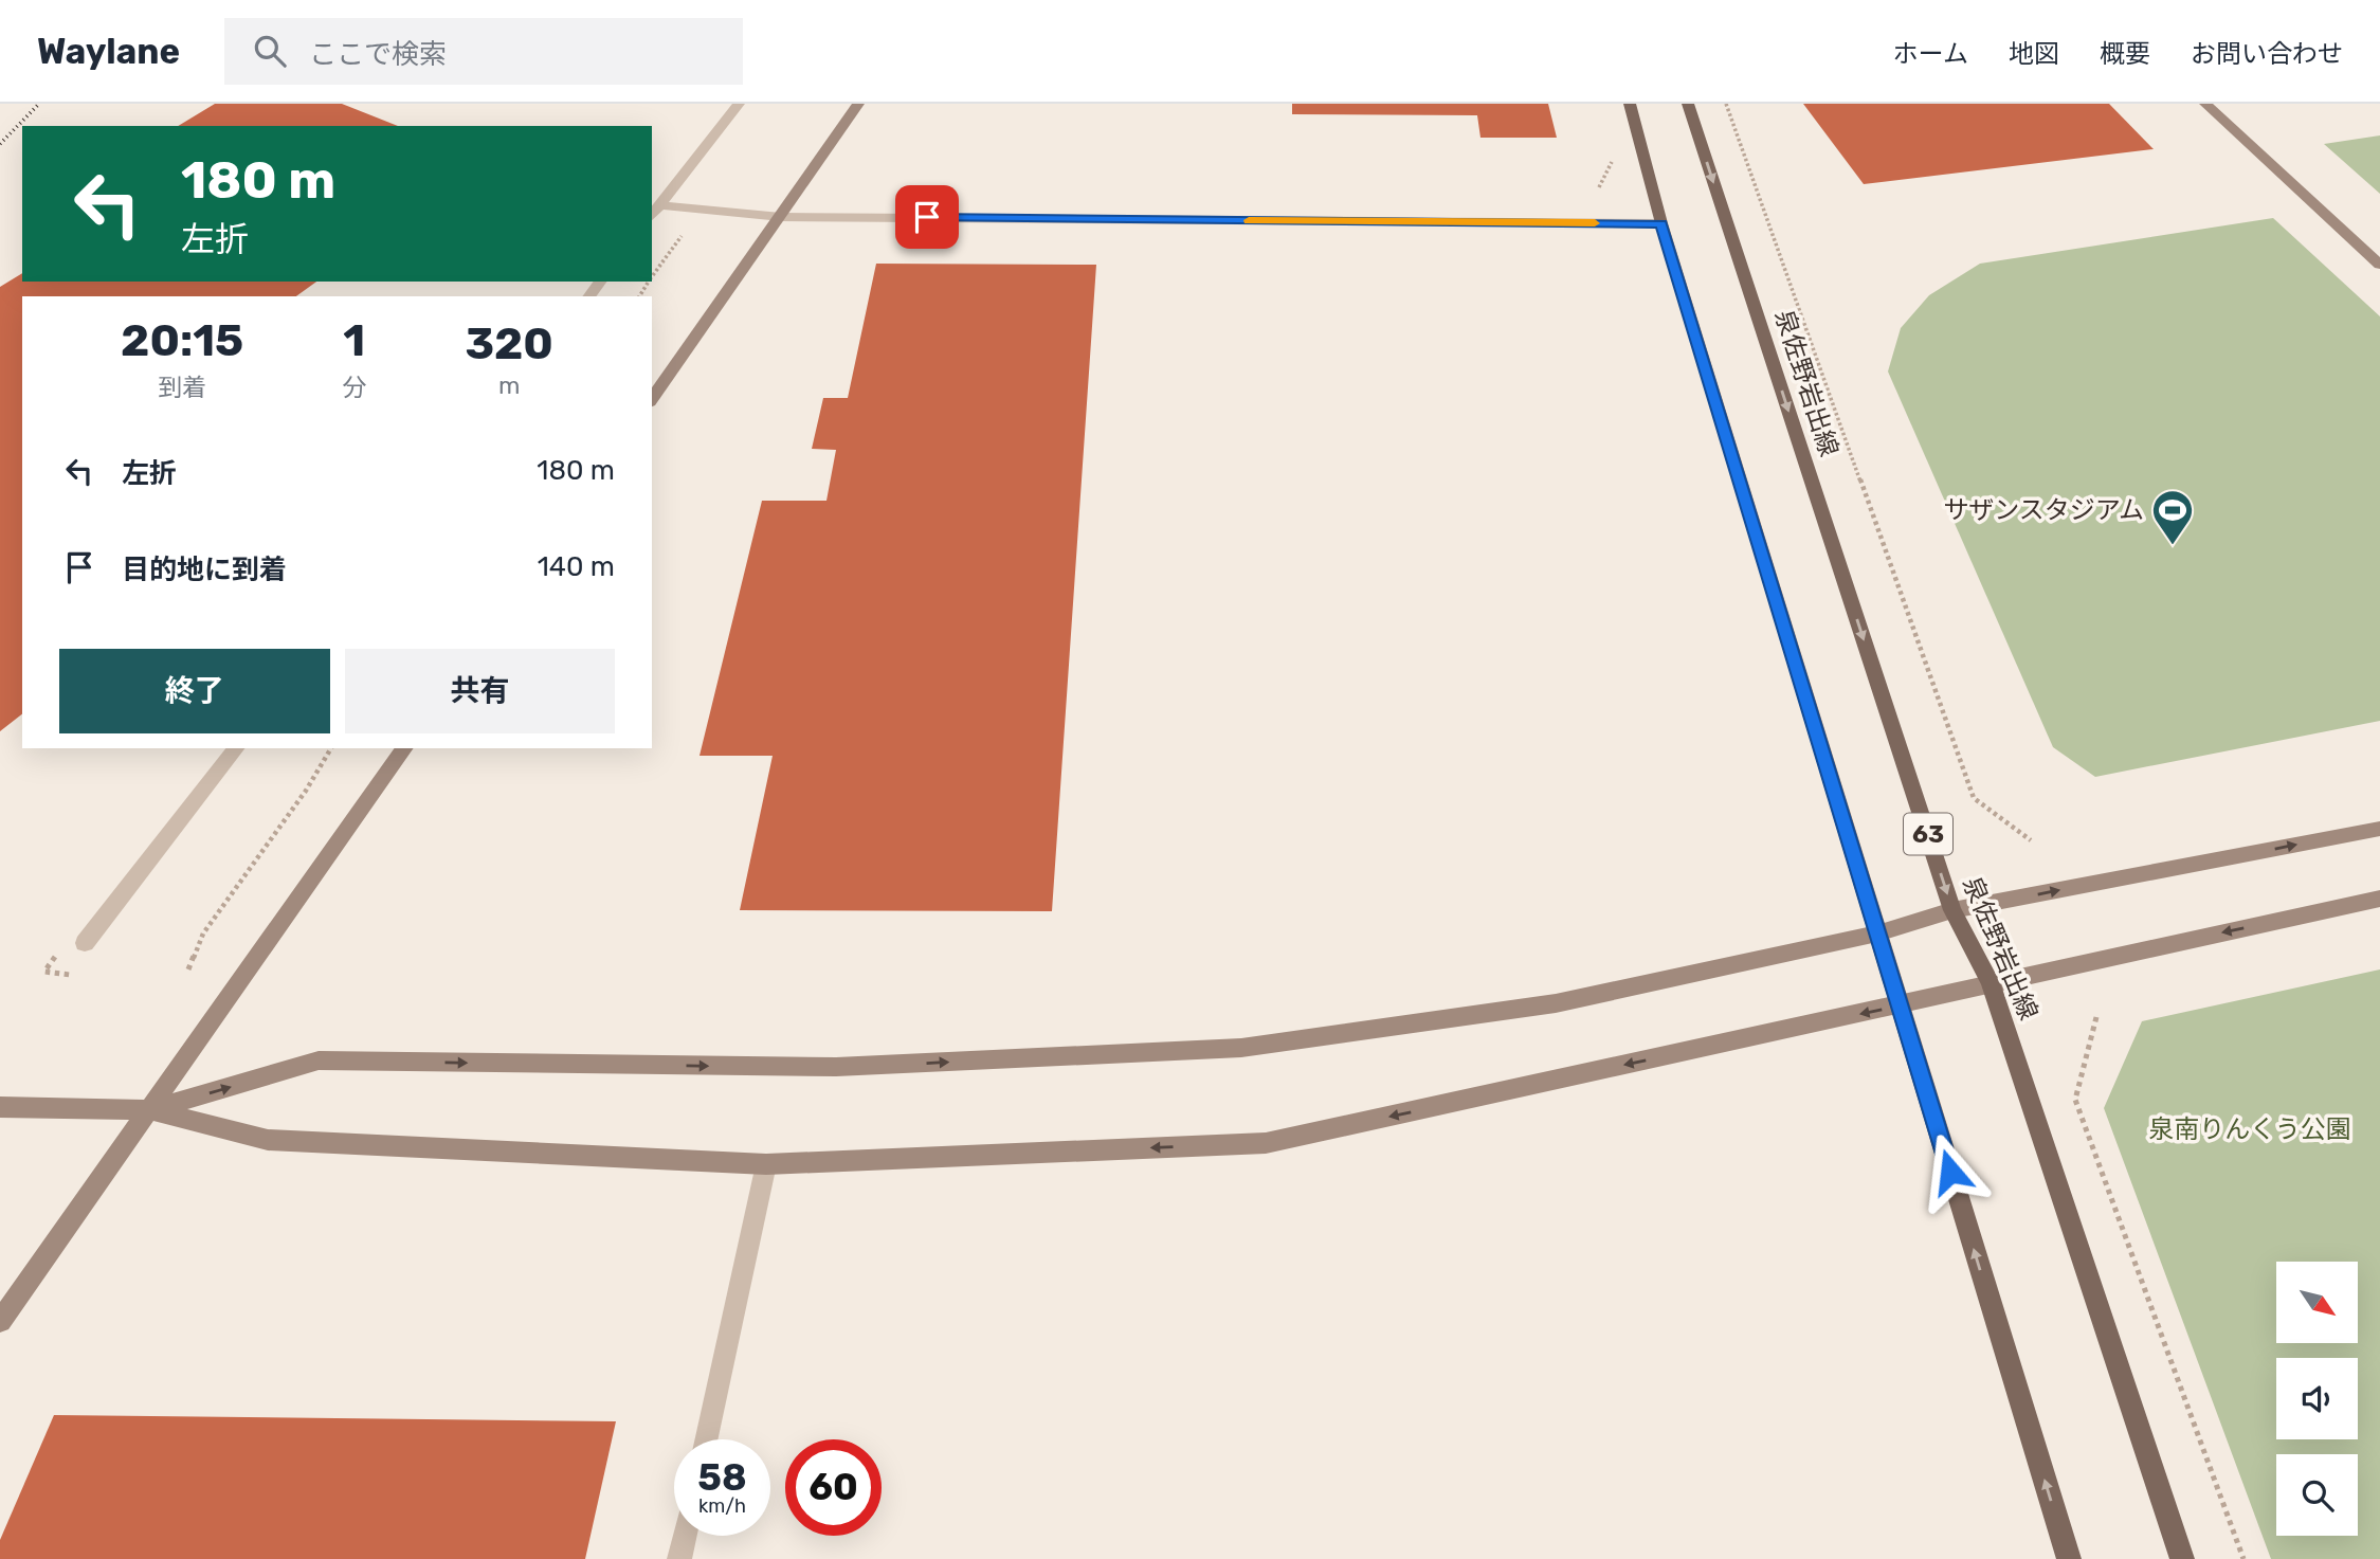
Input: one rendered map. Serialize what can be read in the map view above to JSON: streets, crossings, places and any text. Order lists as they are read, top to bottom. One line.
{"streets":{"main road":["泉佐野岩出線","63"]},"parks":["泉南りんくう公園"],"places":{"sports":["サザンスタジアム"]},"north":"bottom right","page":{"header":"Waylane","search":"ここで検索","nav":["ホーム","地図","概要","お問い合わせ"],"turn":["180 m","左折"],"eta":["20:15","到着","1","分","320","m"],"list":[{"name":"左折","value":"180 m"},{"name":"目的地に到着","value":"140 m"}],"buttons":["終了","共有"],"speed":"58 km/h","limit":"60"}}
